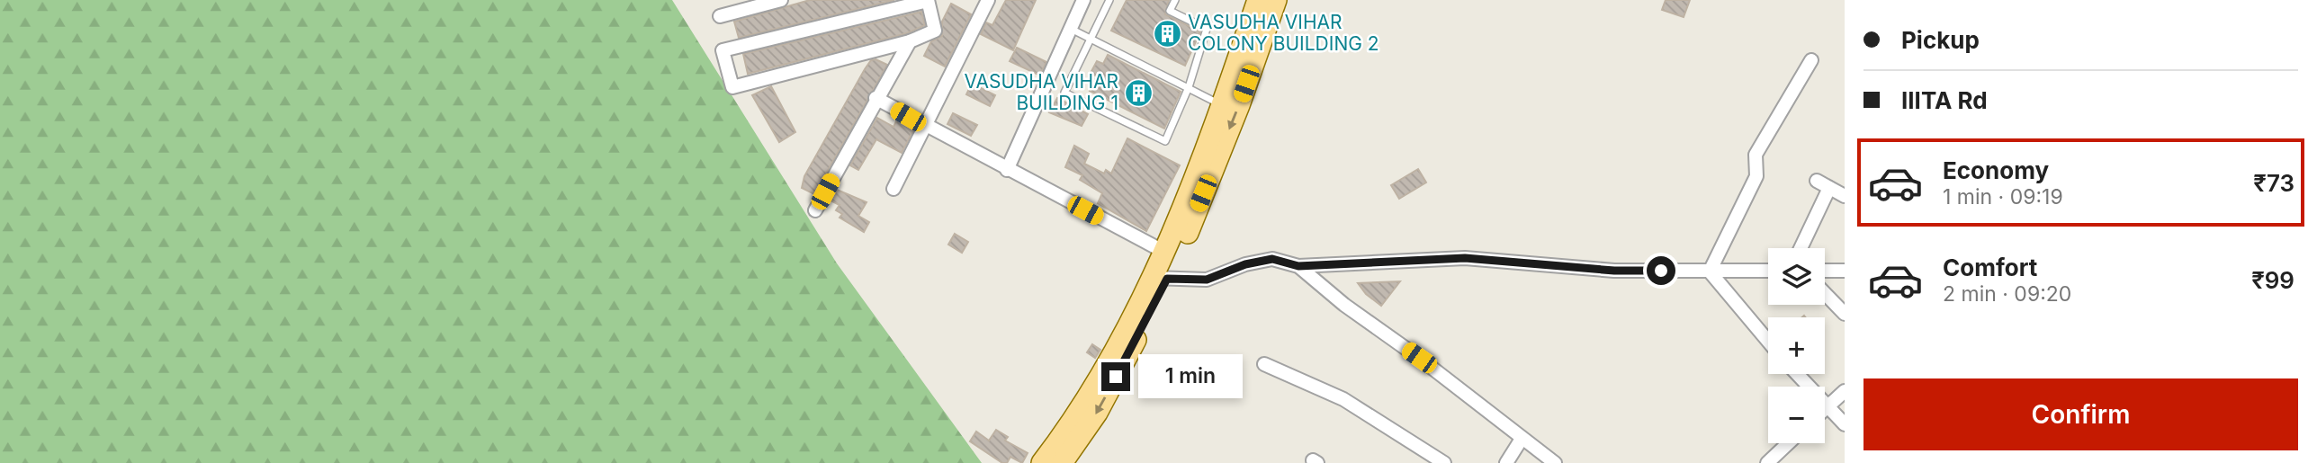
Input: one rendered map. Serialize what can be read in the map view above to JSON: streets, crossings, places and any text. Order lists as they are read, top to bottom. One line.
{"places":{"building":["VASUDHA VIHAR COLONY BUILDING 2","VASUDHA VIHAR BUILDING 1"]},"page":{"banner":["Pickup","IIITA Rd"],"list":[{"name":"Economy","note":"1 min · 09:19","value":"₹73"},{"name":"Comfort","note":"2 min · 09:20","value":"₹99"}],"map_buttons":["+","−"],"bubble":"1 min","buttons":"Confirm"}}
